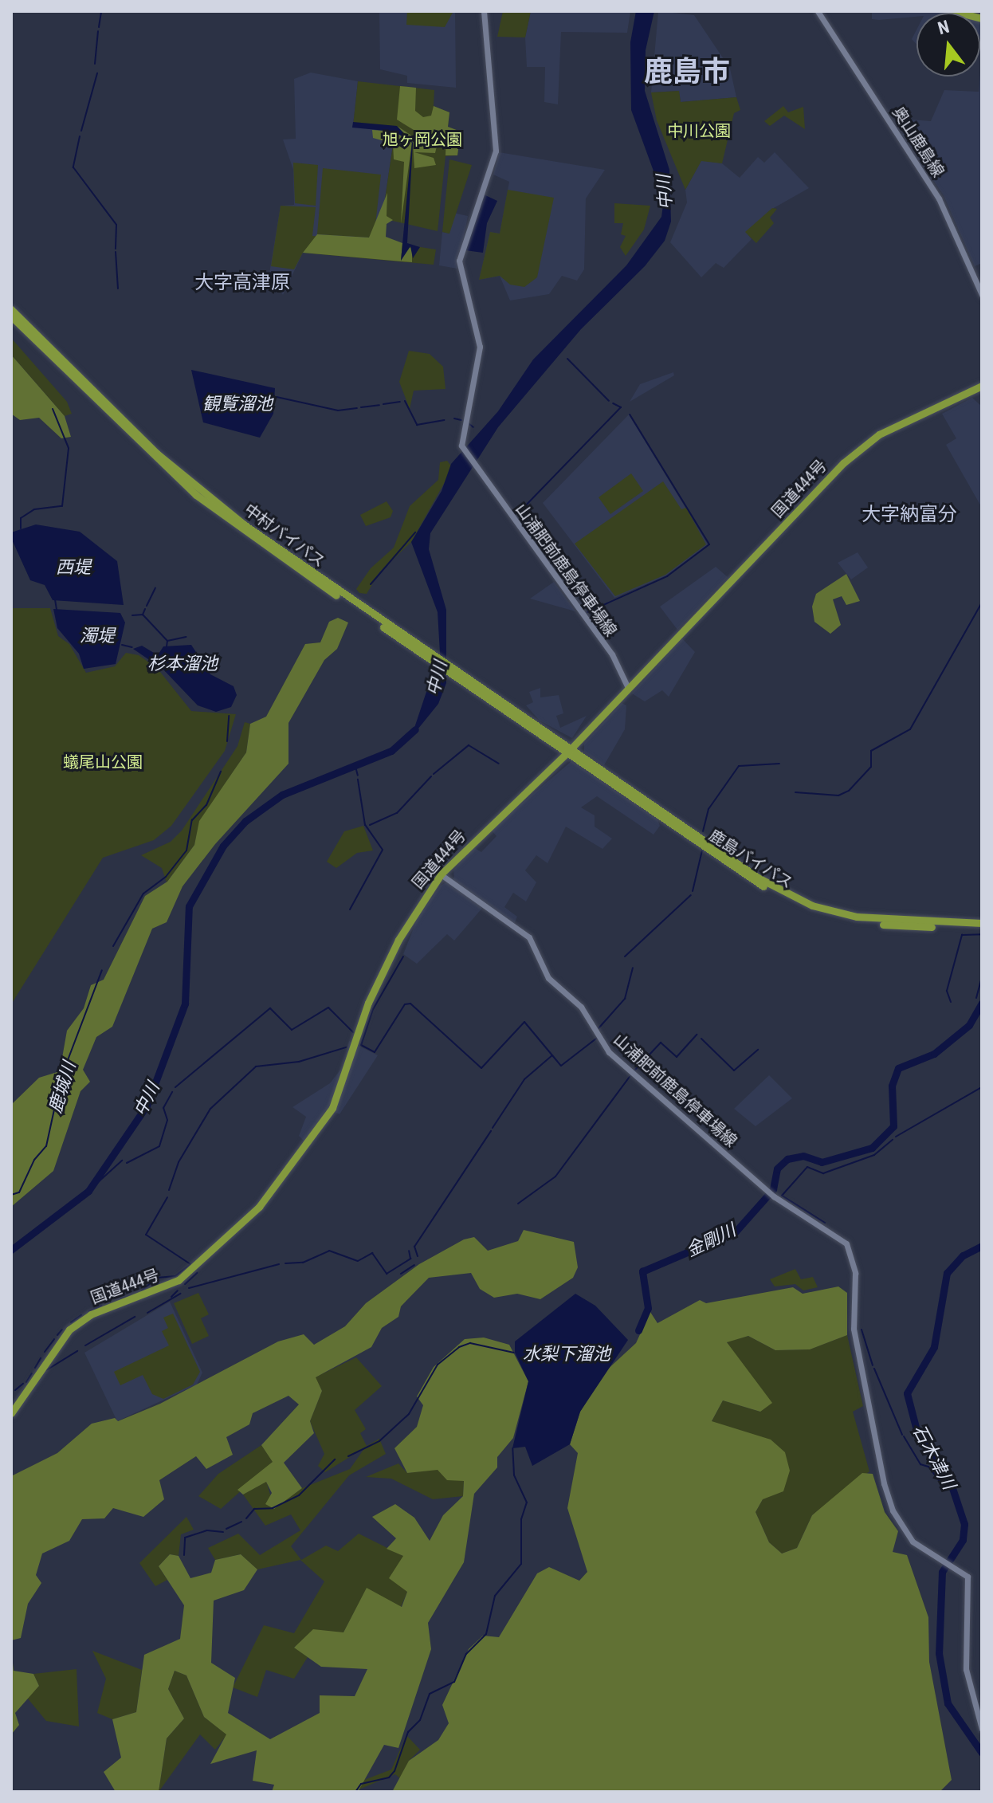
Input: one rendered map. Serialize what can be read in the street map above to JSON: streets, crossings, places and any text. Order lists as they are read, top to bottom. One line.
{"streets":{"highway":["国道444号","中村バイパス","鹿島バイパス"],"main road":["奥山鹿島線","山浦肥前鹿島停車場線"]},"crossings":[["国道444号","中村バイパス"],["国道444号","山浦肥前鹿島停車場線"],["国道444号","鹿島バイパス"],["中村バイパス","鹿島バイパス"]],"districts":["鹿島市","大字高津原","大字納富分"],"water":["中川","観覧溜池","西堤","濁堤","杉本溜池","鹿城川","金剛川","水梨下溜池","石木津川"],"parks":["中川公園","旭ヶ岡公園","蟻尾山公園"],"north":"top"}
